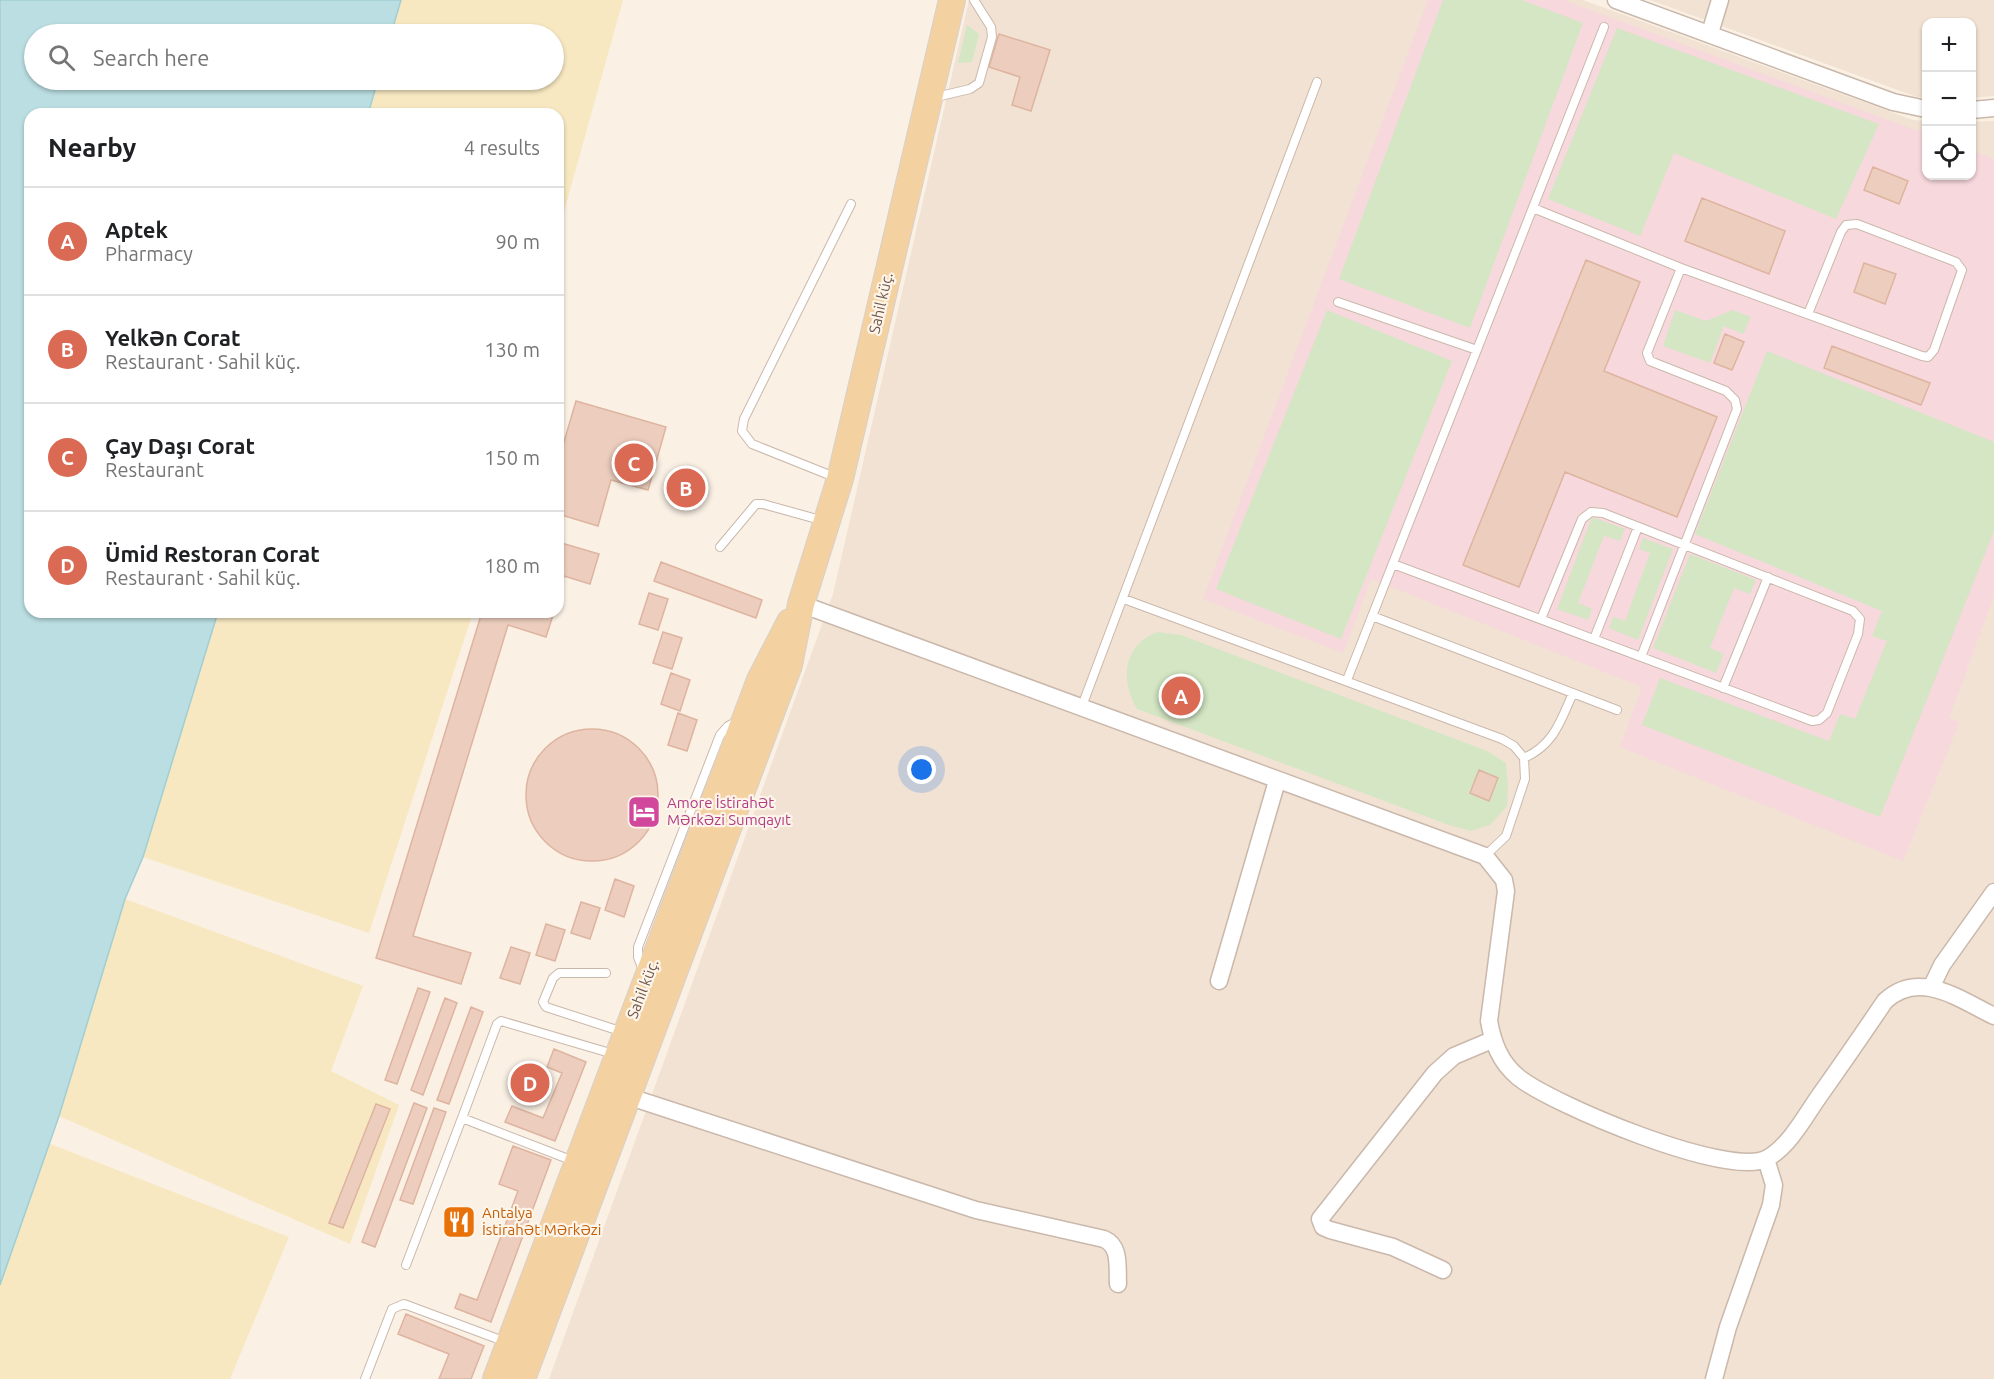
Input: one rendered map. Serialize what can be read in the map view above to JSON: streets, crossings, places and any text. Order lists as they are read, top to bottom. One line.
{"streets":{"main road":["Sahil küç."]},"places":{"hotel":["Amore İstirahət Mərkəzi Sumqayıt"],"restaurant":["Antalya İstirahət Mərkəzi"]},"page":{"map_buttons":["+","−"],"search":"Search here","heading":["Nearby","4 results"],"list":[{"mark":"A","name":"Aptek","note":"Pharmacy","value":"90 m"},{"mark":"B","name":"Yelkən Corat","note":"Restaurant · Sahil küç.","value":"130 m"},{"mark":"C","name":"Çay Daşı Corat","note":"Restaurant","value":"150 m"},{"mark":"D","name":"Ümid Restoran Corat","note":"Restaurant · Sahil küç.","value":"180 m"}],"pins":["C","B","A","D"]}}
